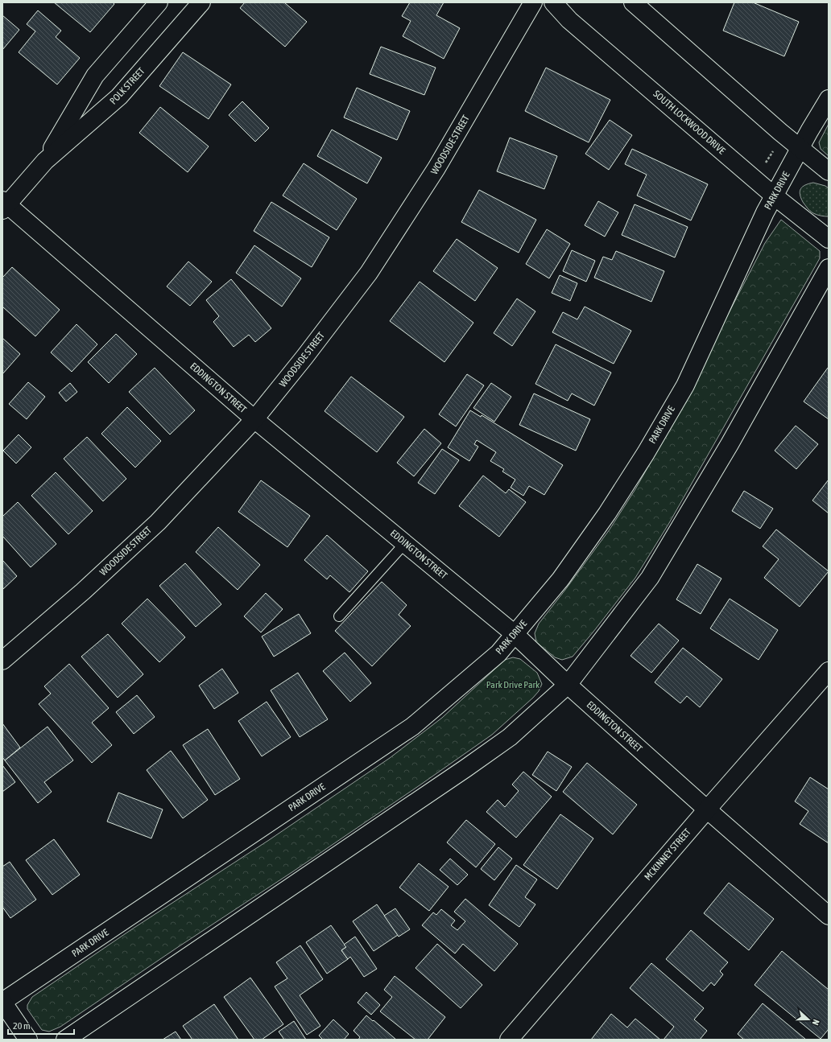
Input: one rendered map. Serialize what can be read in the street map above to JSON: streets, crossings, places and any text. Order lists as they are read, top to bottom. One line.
{"streets":{"street":["POLK STREET","SOUTH LOCKWOOD DRIVE","WOODSIDE STREET","PARK DRIVE","EDDINGTON STREET","MCKINNEY STREET"]},"crossings":[["POLK STREET","EDDINGTON STREET"],["SOUTH LOCKWOOD DRIVE","PARK DRIVE"],["WOODSIDE STREET","EDDINGTON STREET"],["PARK DRIVE","EDDINGTON STREET"],["EDDINGTON STREET","MCKINNEY STREET"]],"parks":["Park Drive Park"],"scale_bar":"20 m","north":"right"}
